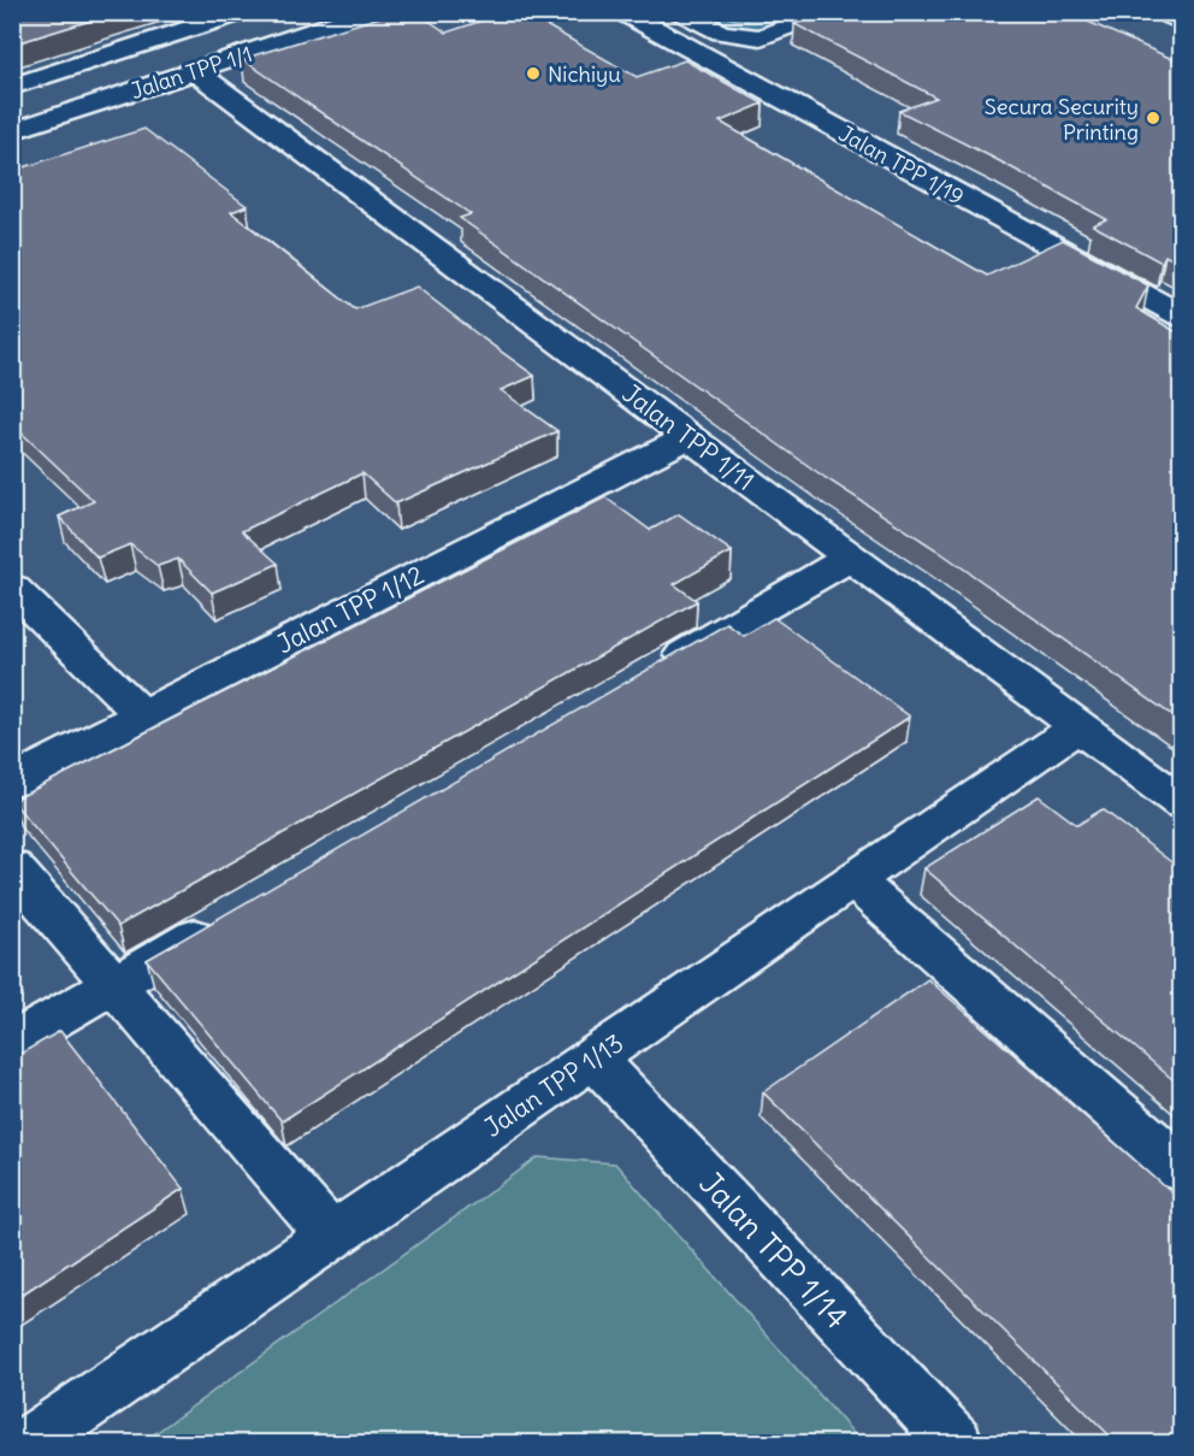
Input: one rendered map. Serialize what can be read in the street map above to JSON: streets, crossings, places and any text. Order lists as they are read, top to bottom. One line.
{"streets":{"street":["Jalan TPP 1/1","Jalan TPP 1/19","Jalan TPP 1/11","Jalan TPP 1/12","Jalan TPP 1/13","Jalan TPP 1/14"]},"crossings":[["Jalan TPP 1/1","Jalan TPP 1/11"],["Jalan TPP 1/11","Jalan TPP 1/12"],["Jalan TPP 1/11","Jalan TPP 1/13"],["Jalan TPP 1/13","Jalan TPP 1/14"]],"places":["Nichiyu","Secura Security Printing"]}
